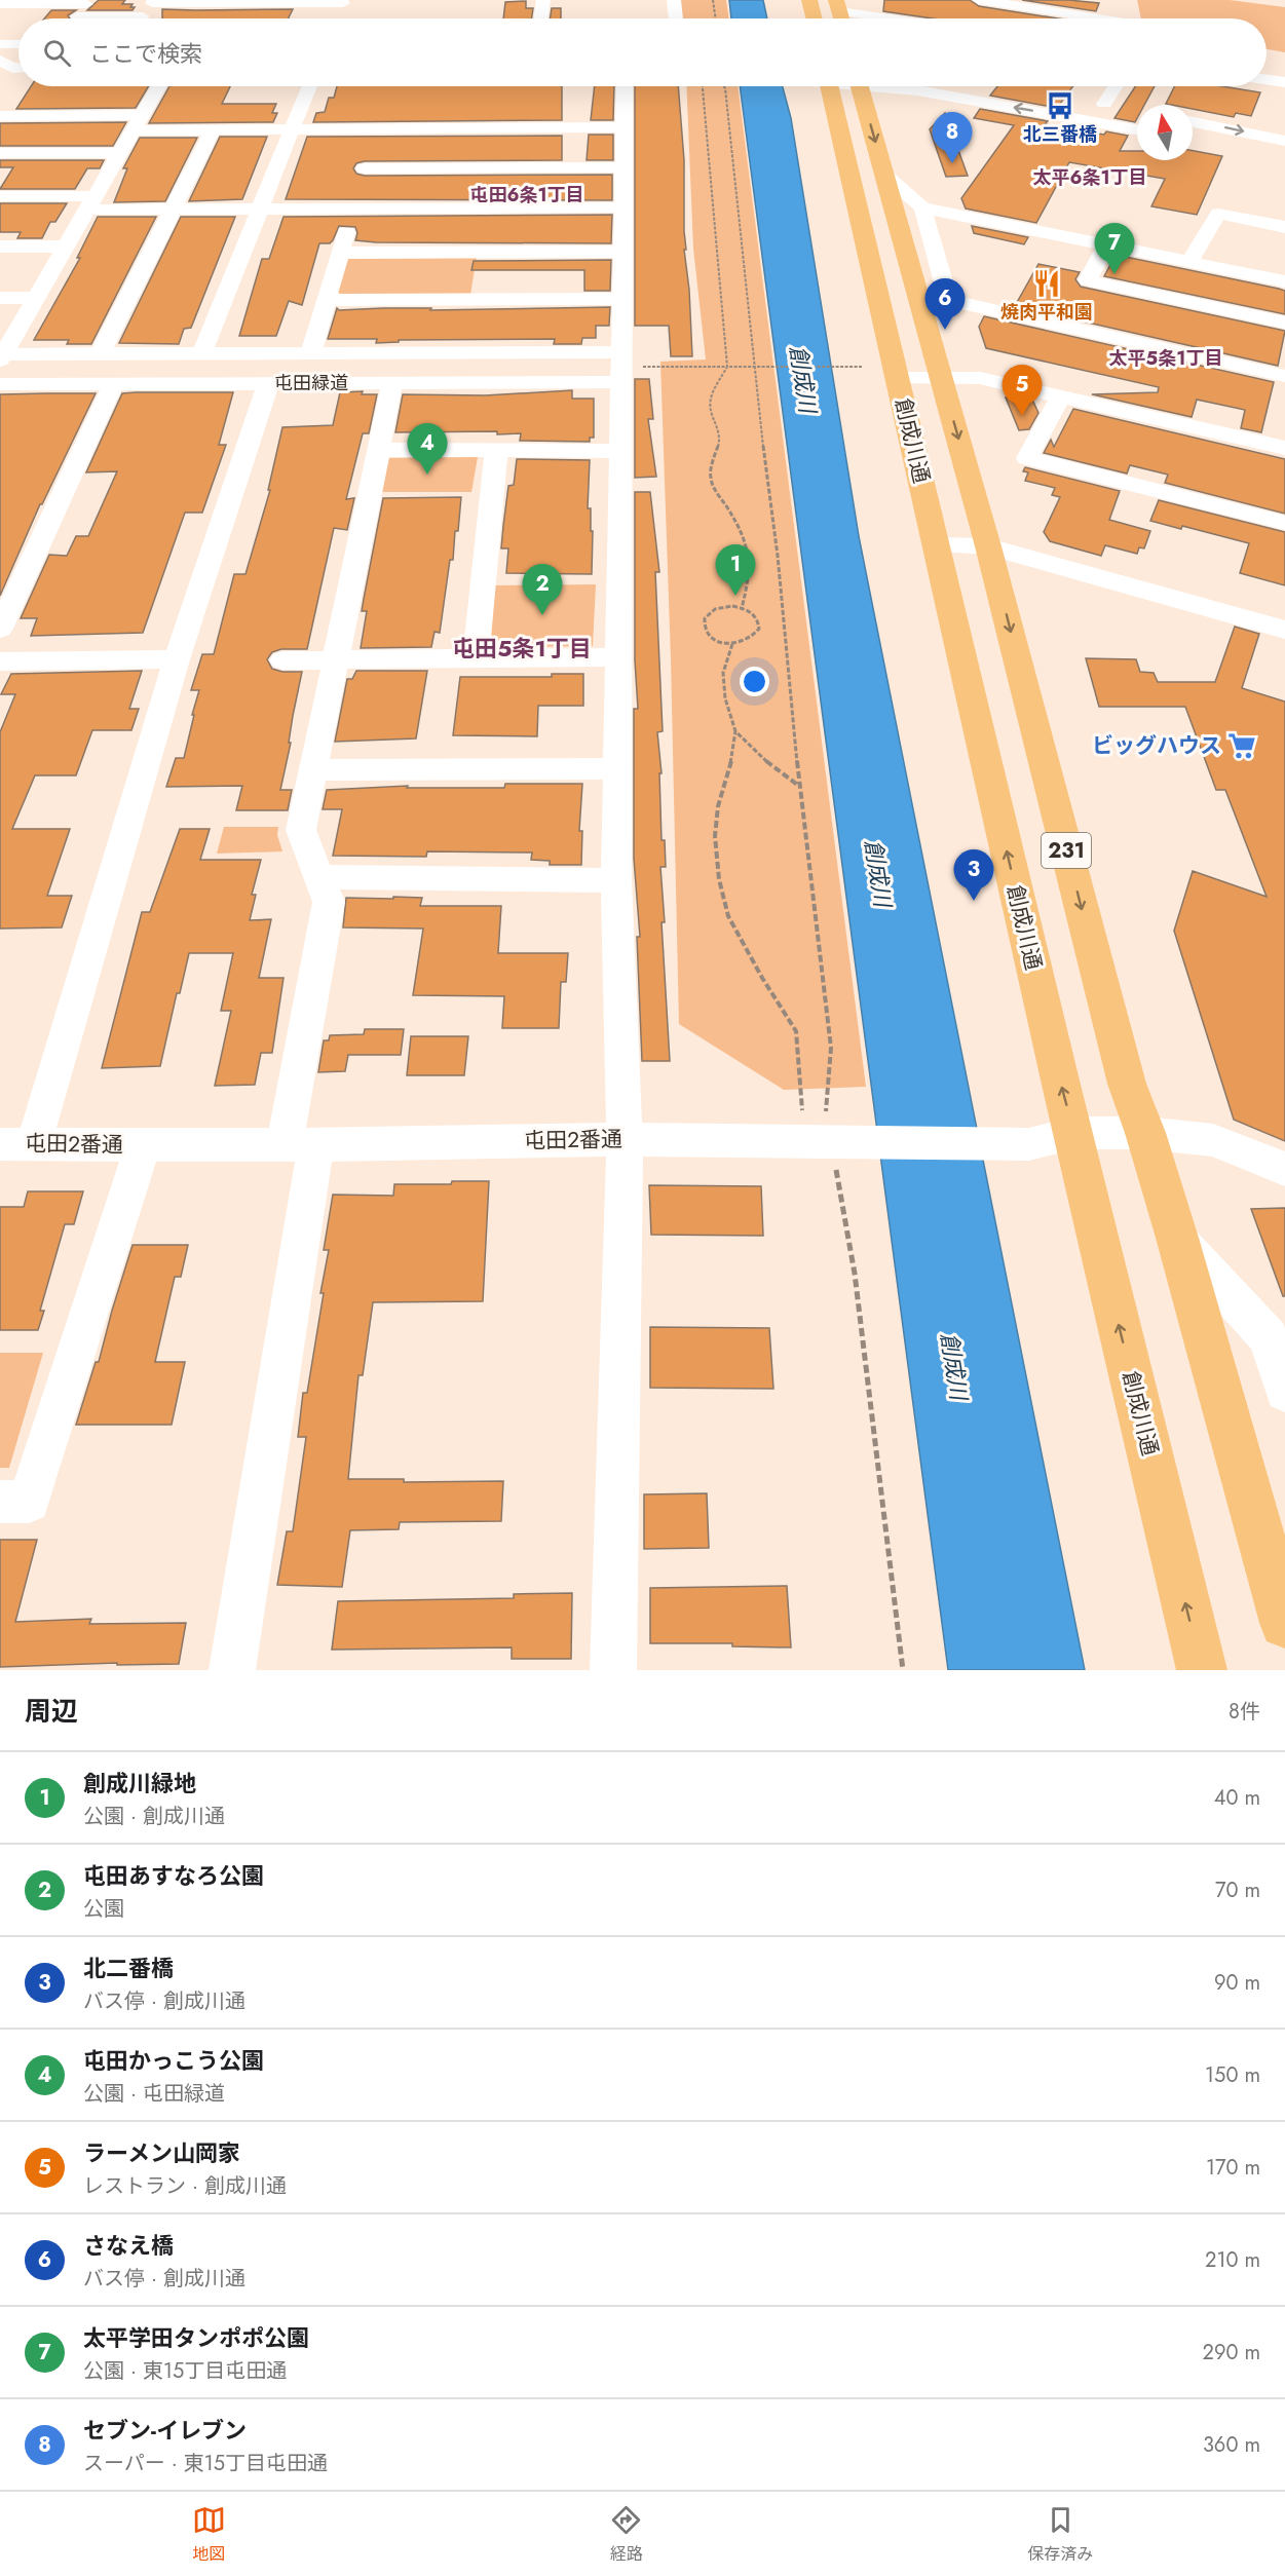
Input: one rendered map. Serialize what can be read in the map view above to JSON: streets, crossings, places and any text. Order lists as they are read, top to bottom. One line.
{"streets":{"highway":["創成川通","231"],"street":["屯田緑道","屯田2番通"]},"crossings":[["創成川通","屯田2番通"]],"districts":["太平6条1丁目","屯田6条1丁目","太平5条1丁目","屯田5条1丁目"],"water":["創成川"],"places":{"bus stop":["北三番橋"],"restaurant":["焼肉平和園"],"supermarket":["ビッグハウス"]},"north":"top","page":{"search":"ここで検索","pins":["8","7","6","5","4","1","2","3"],"heading":["周辺","8件"],"list":[{"mark":"1","name":"創成川緑地","note":"公園 · 創成川通","value":"40 m"},{"mark":"2","name":"屯田あすなろ公園","note":"公園","value":"70 m"},{"mark":"3","name":"北二番橋","note":"バス停 · 創成川通","value":"90 m"},{"mark":"4","name":"屯田かっこう公園","note":"公園 · 屯田緑道","value":"150 m"},{"mark":"5","name":"ラーメン山岡家","note":"レストラン · 創成川通","value":"170 m"},{"mark":"6","name":"さなえ橋","note":"バス停 · 創成川通","value":"210 m"},{"mark":"7","name":"太平学田タンポポ公園","note":"公園 · 東15丁目屯田通","value":"290 m"},{"mark":"8","name":"セブン-イレブン","note":"スーパー · 東15丁目屯田通","value":"360 m"}],"nav":["地図","経路","保存済み"]}}
